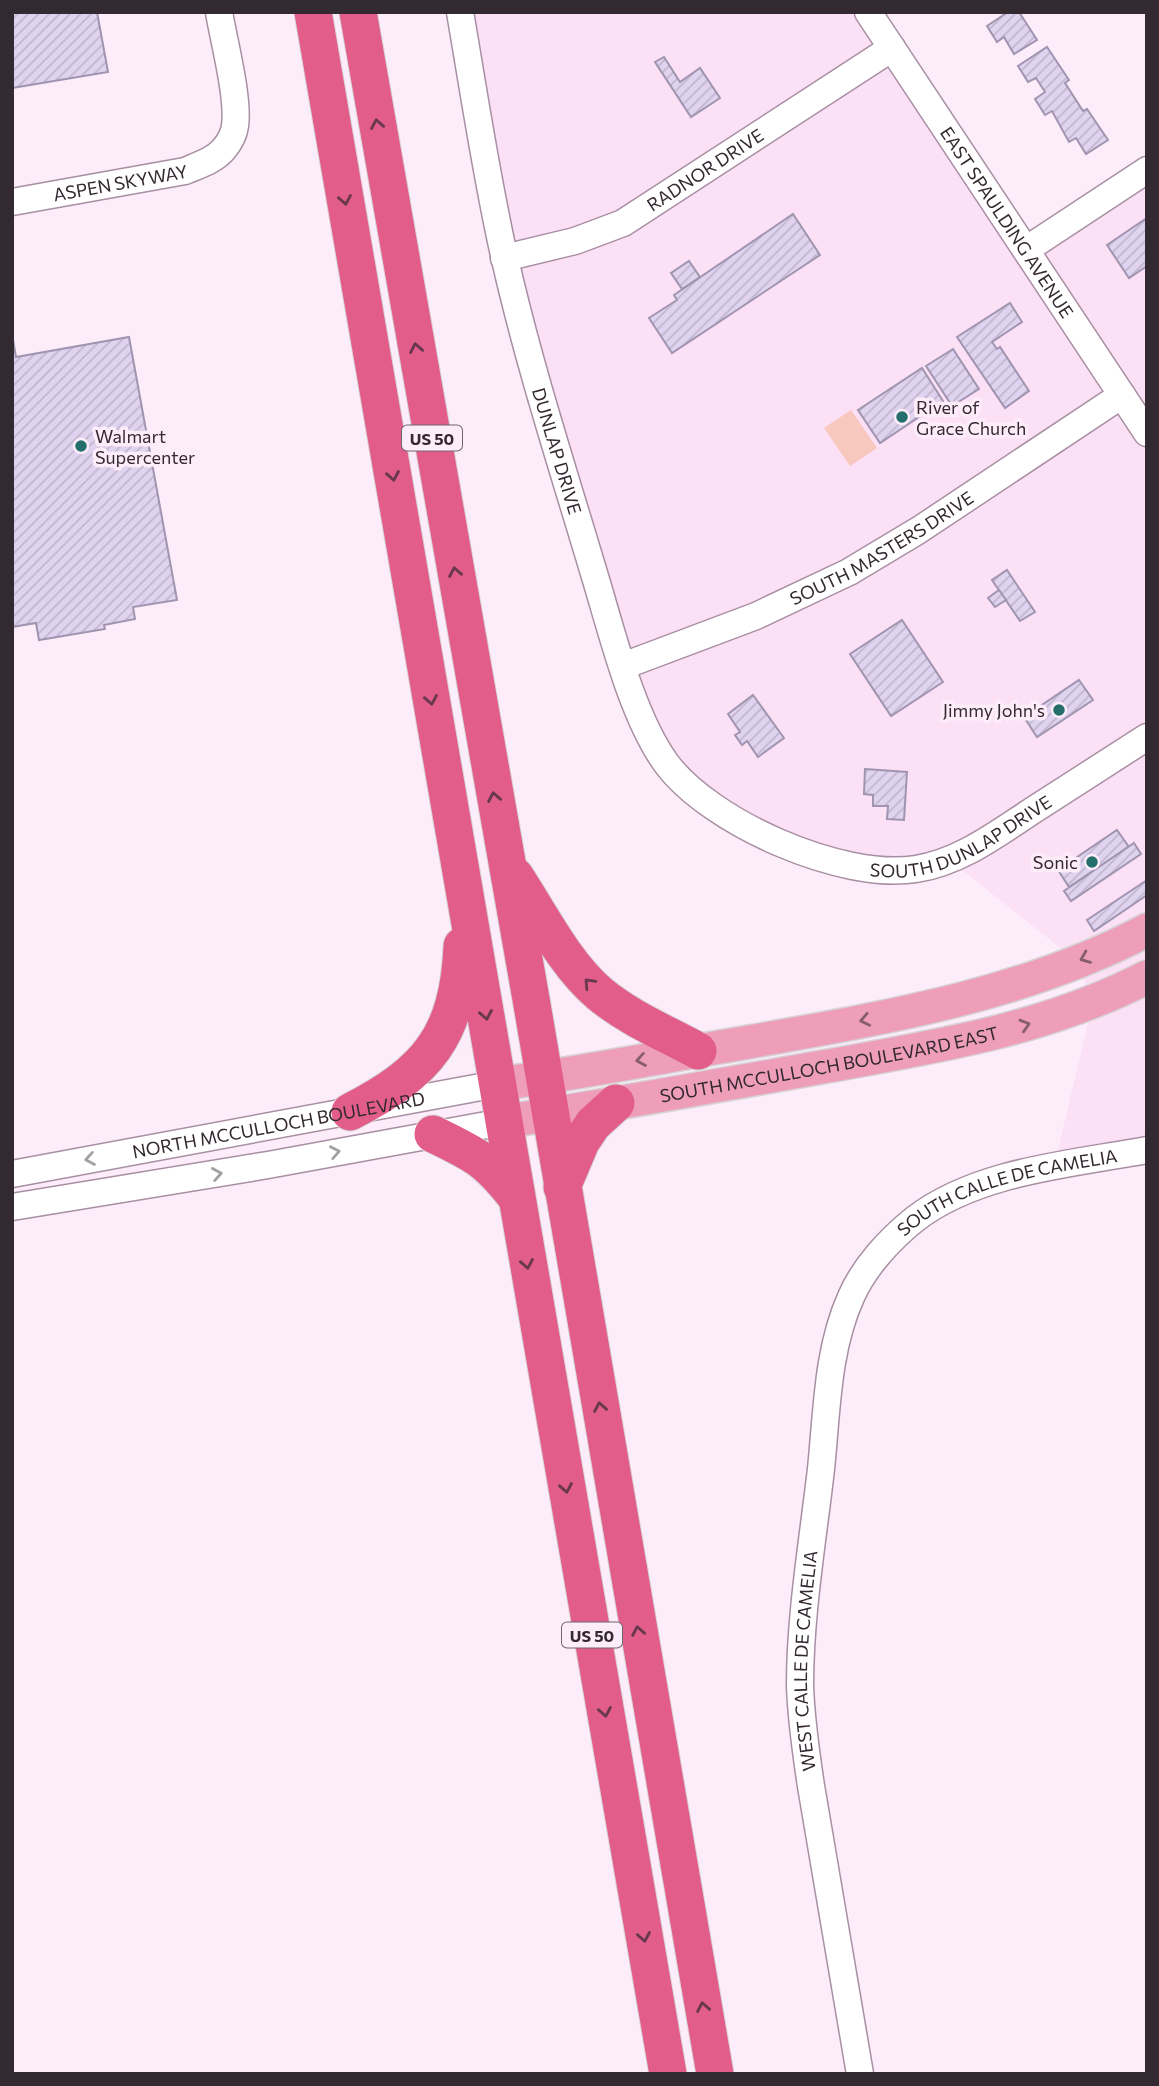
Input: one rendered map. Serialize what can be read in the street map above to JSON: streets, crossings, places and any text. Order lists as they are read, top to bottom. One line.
{"streets":{"highway":["US 50"],"main road":["SOUTH MCCULLOCH BOULEVARD EAST","NORTH MCCULLOCH BOULEVARD"],"street":["RADNOR DRIVE","ASPEN SKYWAY","EAST SPAULDING AVENUE","DUNLAP DRIVE","SOUTH MASTERS DRIVE","SOUTH DUNLAP DRIVE","SOUTH CALLE DE CAMELIA","WEST CALLE DE CAMELIA"]},"crossings":[["RADNOR DRIVE","EAST SPAULDING AVENUE"],["RADNOR DRIVE","DUNLAP DRIVE"],["EAST SPAULDING AVENUE","SOUTH MASTERS DRIVE"],["US 50","SOUTH MCCULLOCH BOULEVARD EAST"],["US 50","NORTH MCCULLOCH BOULEVARD"],["DUNLAP DRIVE","SOUTH MASTERS DRIVE"],["DUNLAP DRIVE","SOUTH DUNLAP DRIVE"],["SOUTH MCCULLOCH BOULEVARD EAST","NORTH MCCULLOCH BOULEVARD"],["SOUTH CALLE DE CAMELIA","WEST CALLE DE CAMELIA"]],"places":["River of Grace Church","Walmart Supercenter","Jimmy John's","Sonic"]}
